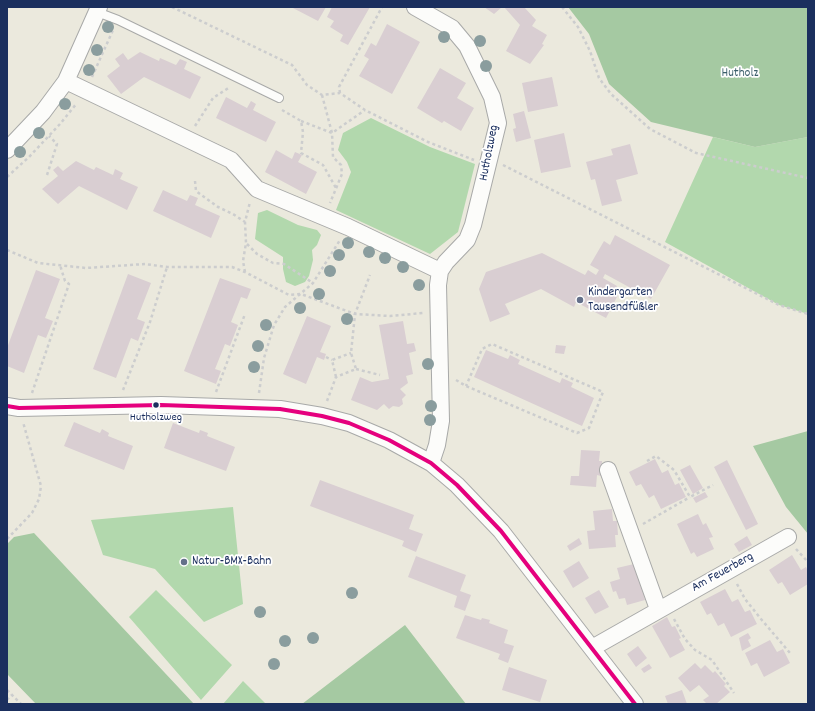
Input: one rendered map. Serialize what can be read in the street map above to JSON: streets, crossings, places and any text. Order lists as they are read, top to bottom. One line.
{"streets":{"street":["Hutholzweg","Am Feuerberg"]},"parks":["Hutholz"],"places":["Kindergarten Tausendfüßler","Hutholzweg","Natur-BMX-Bahn"]}
